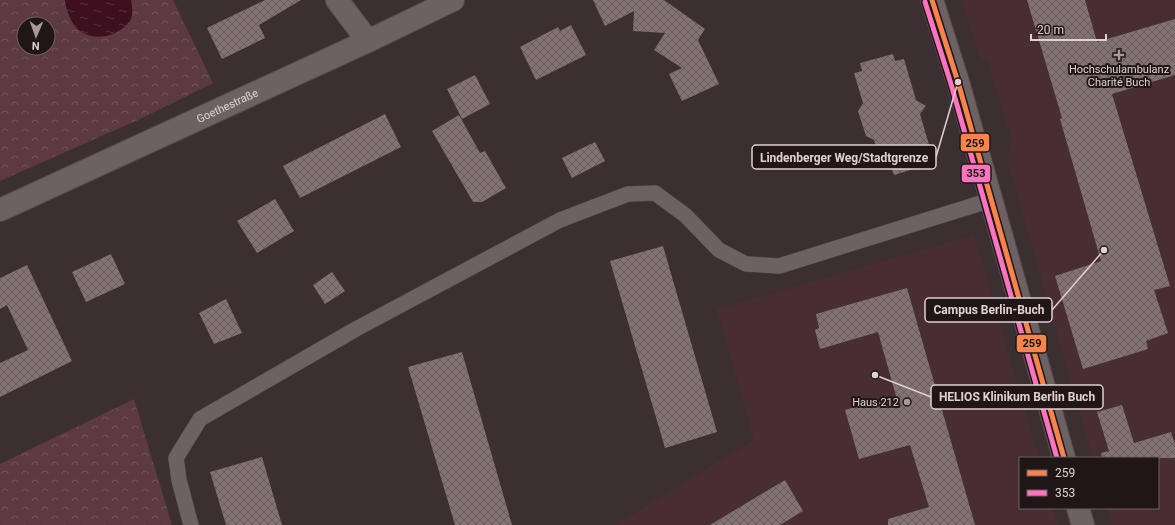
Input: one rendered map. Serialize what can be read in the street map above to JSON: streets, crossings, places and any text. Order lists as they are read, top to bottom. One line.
{"streets":{"street":["Goethestraße"]},"places":{"health":["Hochschulambulanz Charité Buch"],"other":["Lindenberger Weg/Stadtgrenze","Campus Berlin-Buch","HELIOS Klinikum Berlin Buch","Haus 212"]},"lines":["transit line 259","transit line 353"],"legend":["259","353"],"scale_bar":"20 m","north":"bottom"}
